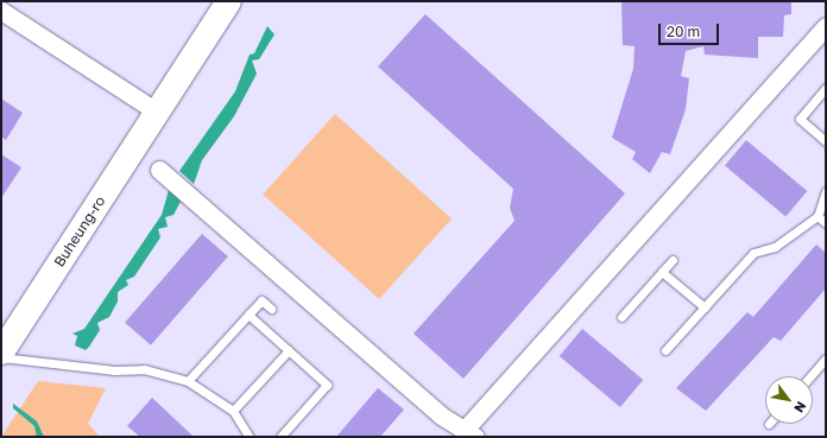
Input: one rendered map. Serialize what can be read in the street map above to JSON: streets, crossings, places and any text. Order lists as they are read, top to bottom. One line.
{"streets":{"street":["Buheung-ro"]},"scale_bar":"20 m","north":"bottom right"}
